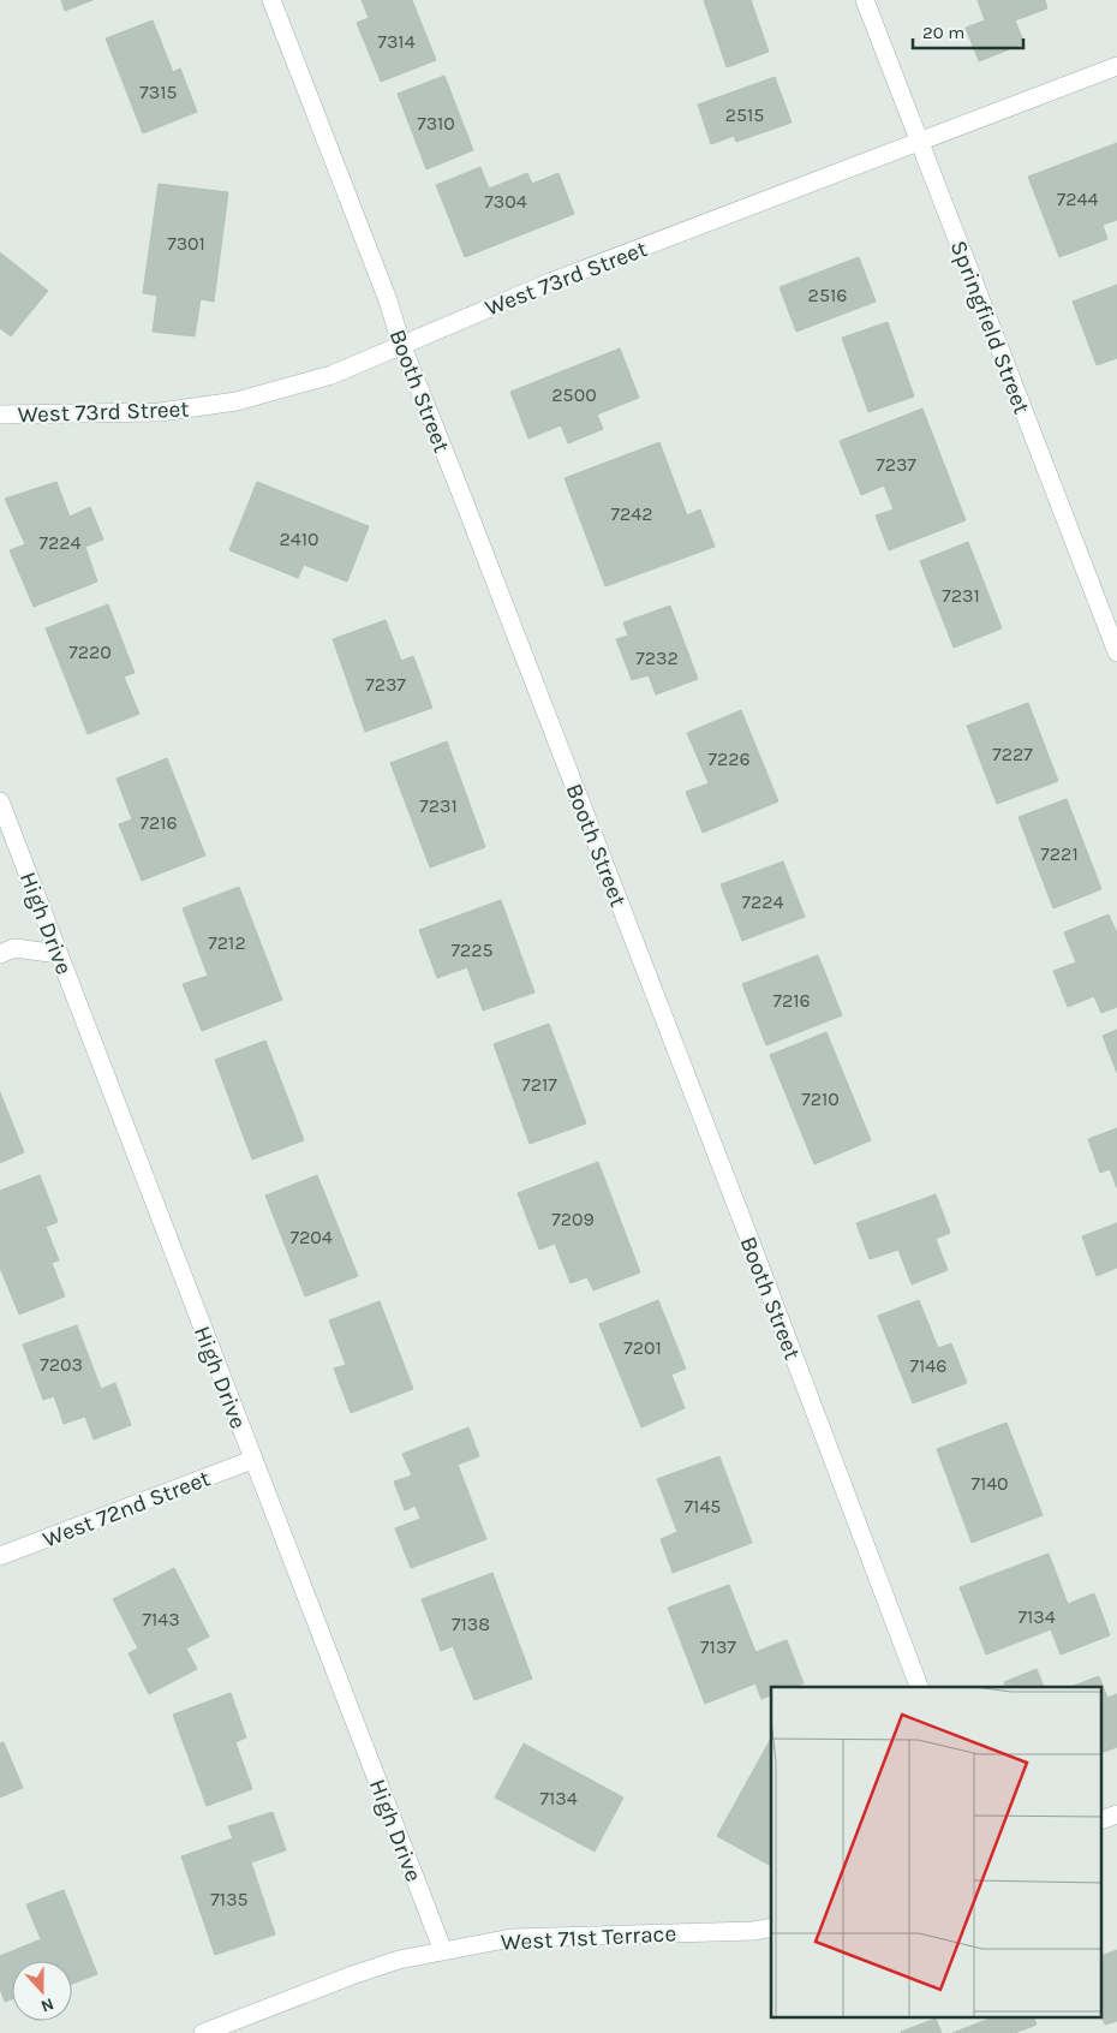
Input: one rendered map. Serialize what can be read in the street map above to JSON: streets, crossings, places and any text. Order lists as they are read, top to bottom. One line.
{"streets":{"street":["West 73rd Street","Springfield Street","Booth Street","High Drive","West 72nd Street","West 71st Terrace"]},"crossings":[["West 73rd Street","Springfield Street"],["West 73rd Street","Booth Street"],["High Drive","West 72nd Street"],["High Drive","West 71st Terrace"]],"house_numbers":["7314","7315","2515","7310","7244","7304","7301","2516","2500","7237","7242","2410","7224","7231","7220","7232","7237","7227","7226","7231","7216","7221","7224","7212","7225","7216","7217","7210","7209","7204","7201","7203","7146","7140","7145","7134","7143","7138","7137","7134","7135"],"scale_bar":"20 m","north":"bottom"}
